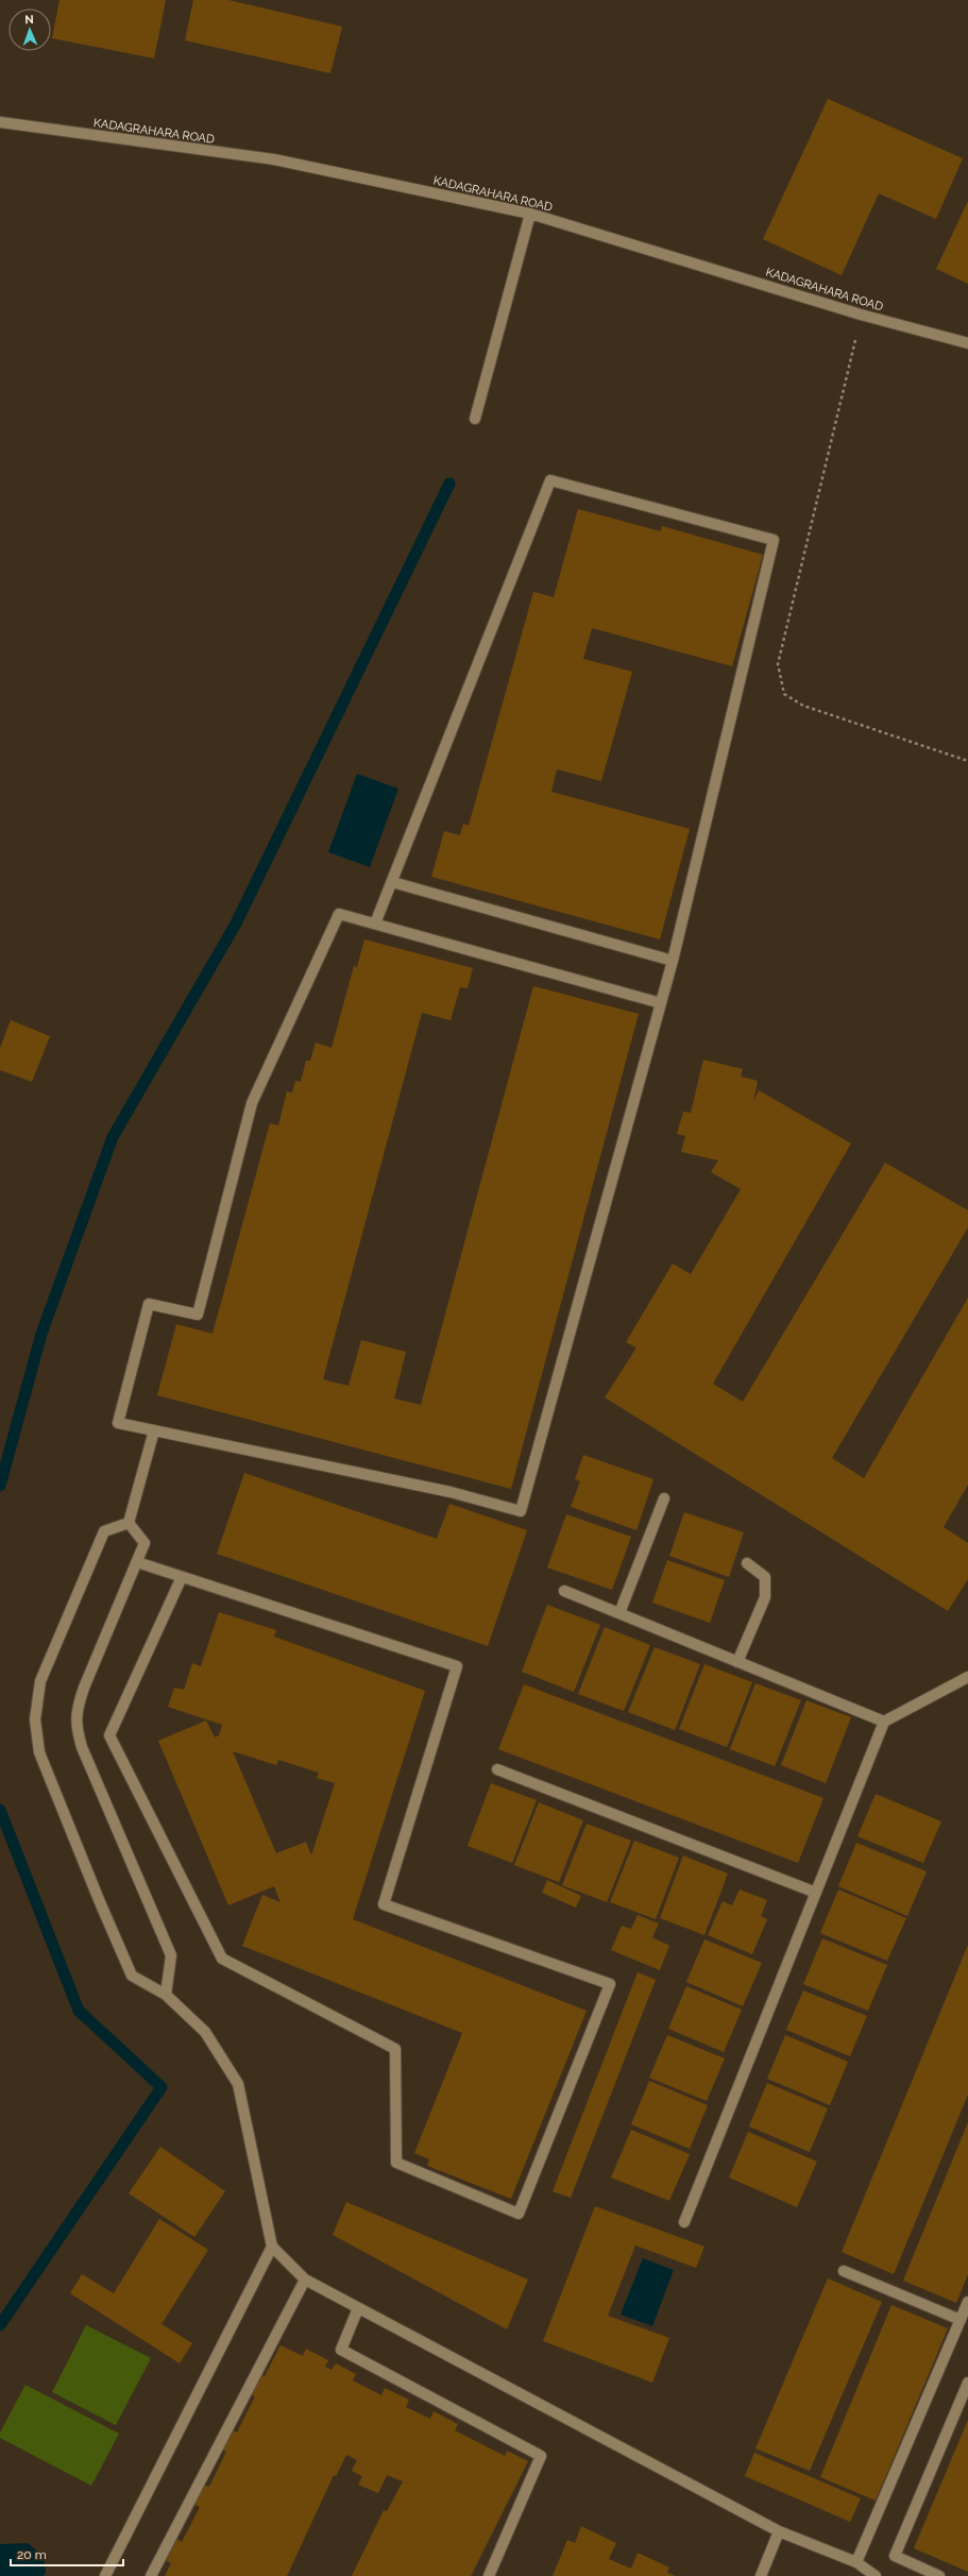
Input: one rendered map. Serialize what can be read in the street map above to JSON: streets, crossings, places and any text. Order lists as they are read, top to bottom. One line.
{"streets":{"street":["KADAGRAHARA ROAD"]},"scale_bar":"20 m","north":"top"}
